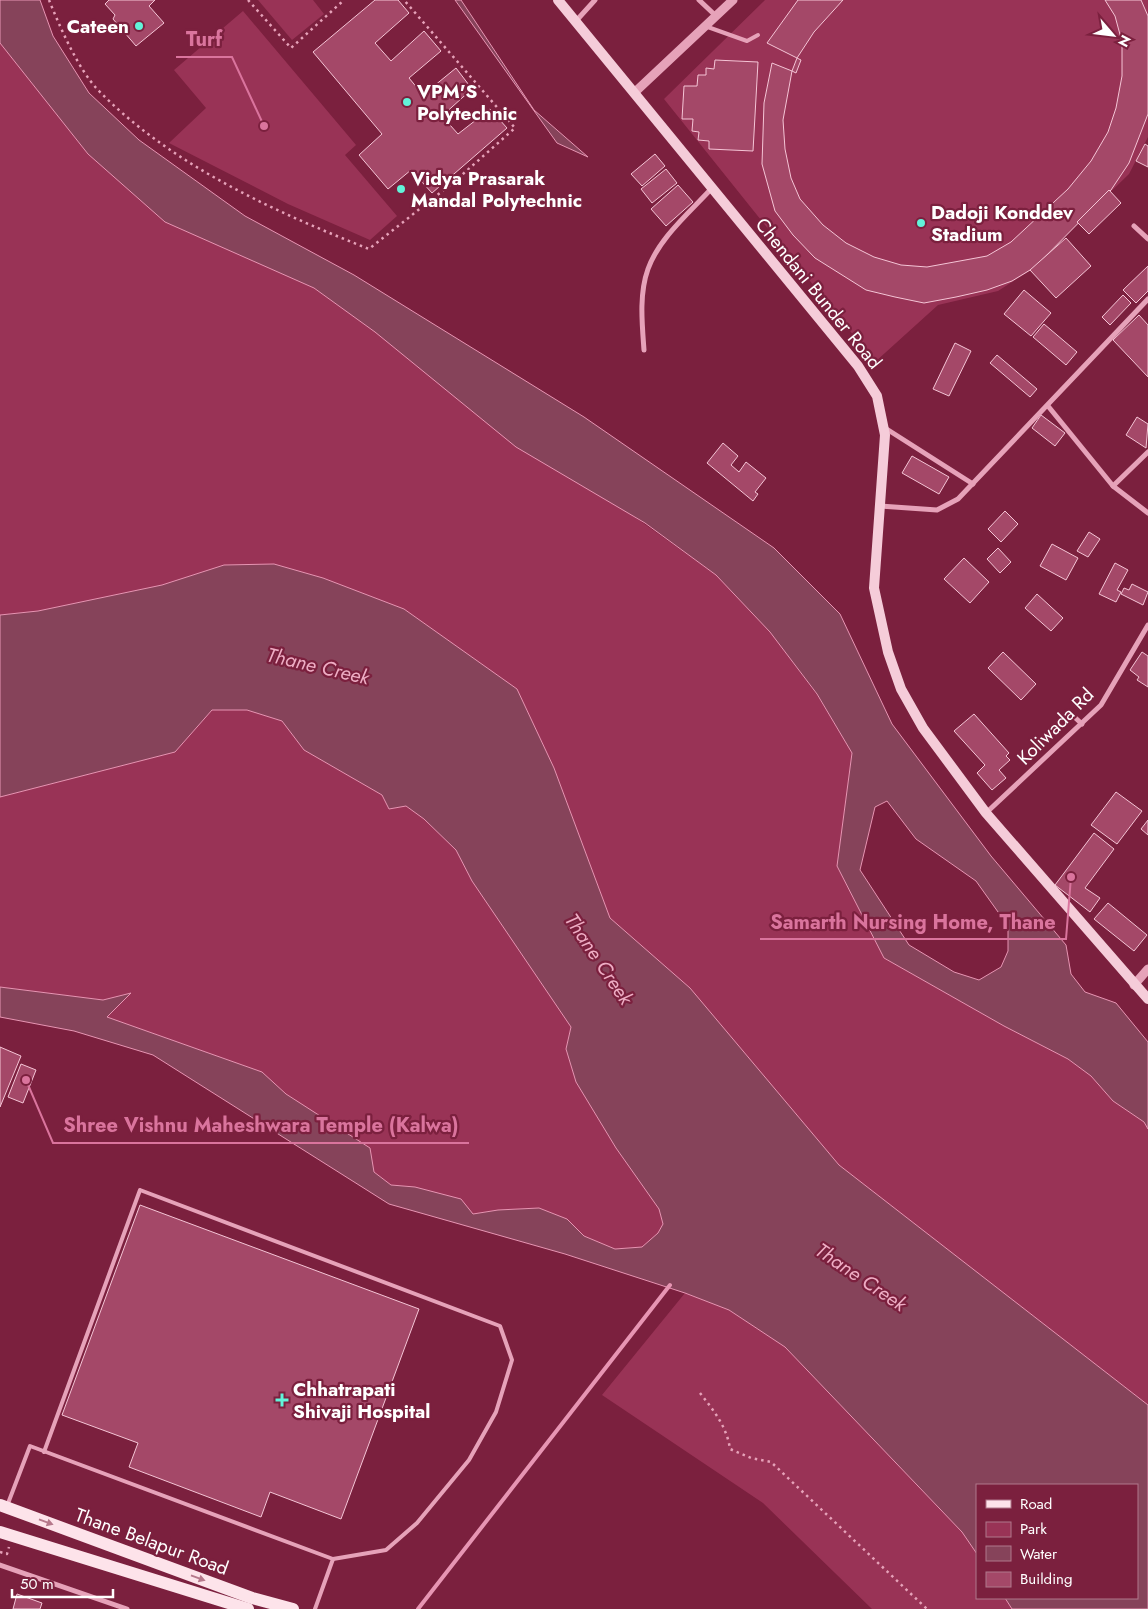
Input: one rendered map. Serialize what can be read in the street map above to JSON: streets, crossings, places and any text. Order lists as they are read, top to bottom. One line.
{"streets":{"main road":["Chendani Bunder Road","Thane Belapur Road"],"street":["Koliwada Rd"]},"crossings":[["Chendani Bunder Road","Koliwada Rd"]],"water":["Thane Creek"],"places":{"other":["Cateen","VPM'S Polytechnic","Turf","Vidya Prasarak Mandal Polytechnic","Dadoji Konddev Stadium","Samarth Nursing Home, Thane","Shree Vishnu Maheshwara Temple (Kalwa)"],"health":["Chhatrapati Shivaji Hospital"]},"legend":["Road","Park","Water","Building"],"scale_bar":"50 m","north":"bottom right"}
